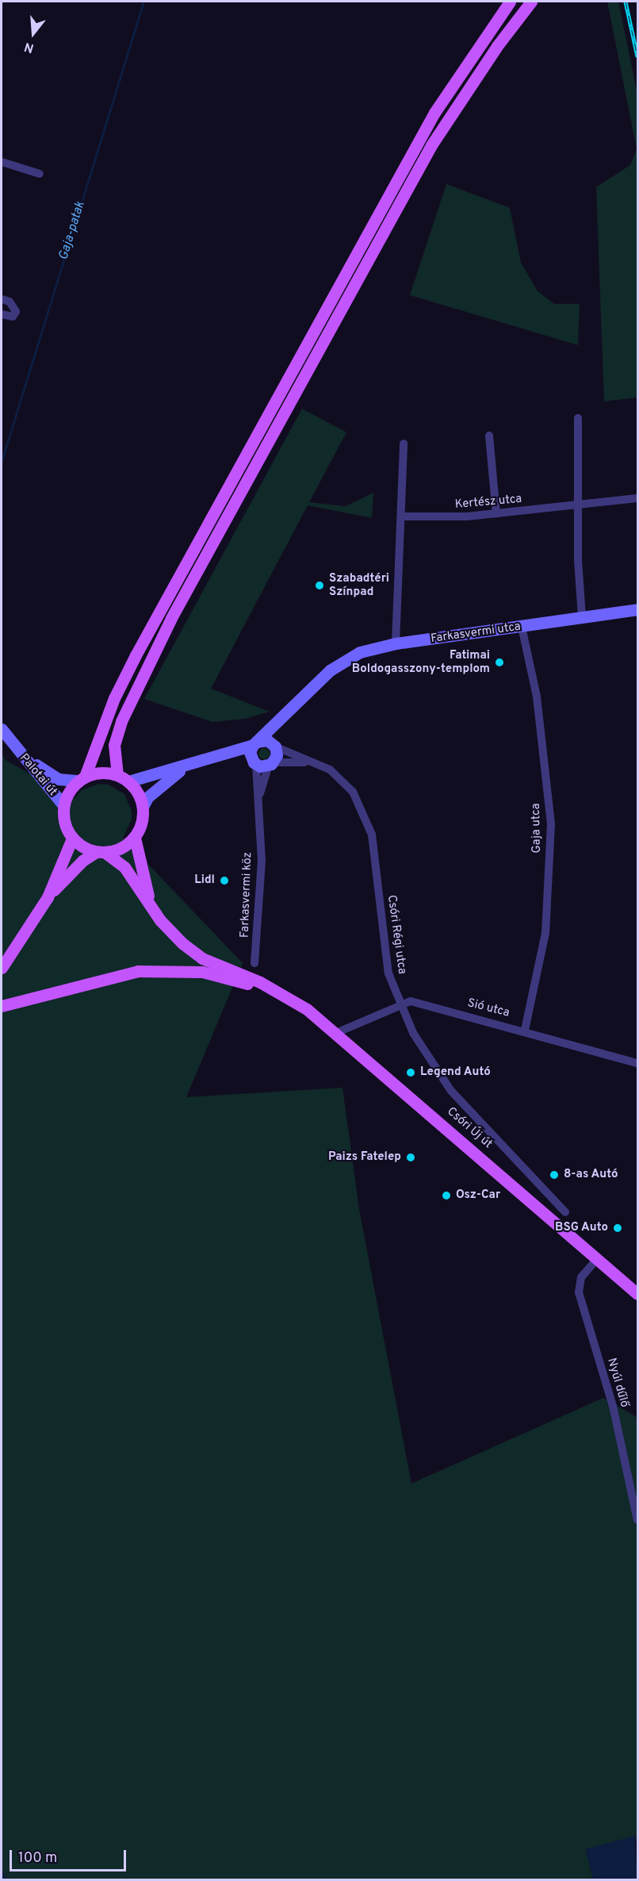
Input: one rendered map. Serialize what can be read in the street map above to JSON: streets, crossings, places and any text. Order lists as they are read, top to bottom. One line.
{"streets":{"main road":["Csóri Új út"],"street":["Kertész utca","Farkasvermi utca","Palotai út","Gaja utca","Farkasvermi köz","Csóri Régi utca","Sió utca","Nyúl dűlő"]},"crossings":[["Farkasvermi utca","Gaja utca"],["Farkasvermi utca","Farkasvermi köz"],["Farkasvermi utca","Csóri Régi utca"],["Gaja utca","Sió utca"],["Csóri Régi utca","Sió utca"],["Sió utca","Csóri Új út"],["Csóri Új út","Nyúl dűlő"]],"water":["Gaja-patak"],"places":["Szabadtéri Színpad","Fatimai Boldogasszony-templom","Lidl","Legend Autó","Paizs Fatelep","8-as Autó","Osz-Car","BSG Auto"],"scale_bar":"100 m","north":"bottom"}
